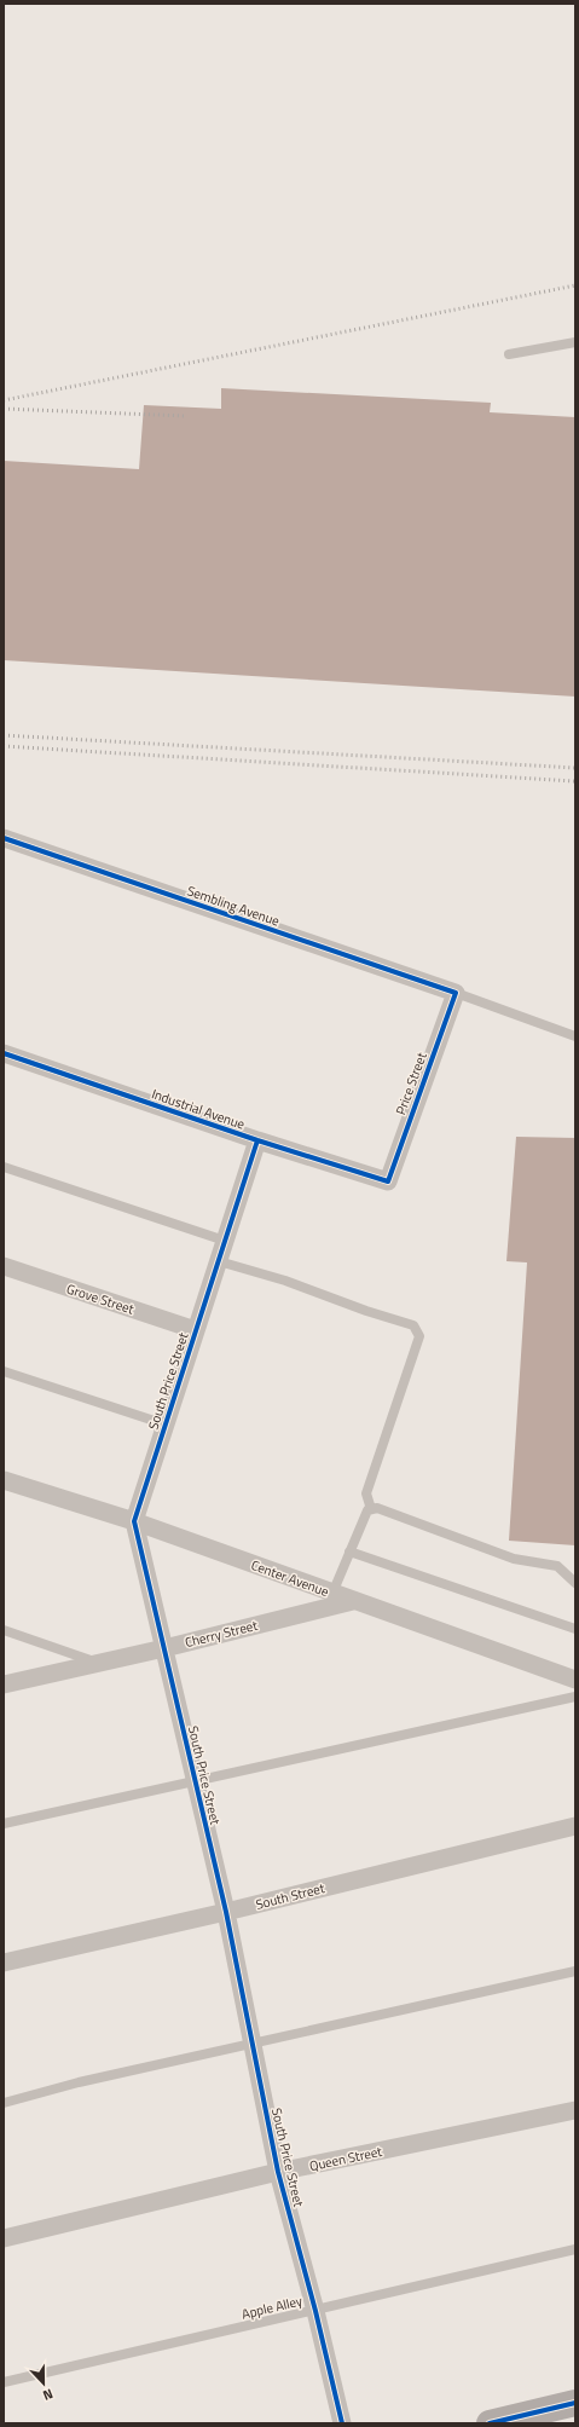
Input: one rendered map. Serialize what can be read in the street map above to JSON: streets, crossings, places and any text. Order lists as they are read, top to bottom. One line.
{"streets":{"street":["Sembling Avenue","Price Street","Industrial Avenue","Grove Street","South Price Street","Center Avenue","Cherry Street","South Street","Queen Street"],"lane":["Apple Alley"]},"crossings":[["Sembling Avenue","Price Street"],["Price Street","Industrial Avenue"],["Industrial Avenue","South Price Street"],["Grove Street","South Price Street"],["South Price Street","Center Avenue"],["South Price Street","Cherry Street"],["South Price Street","South Street"],["South Price Street","Queen Street"],["South Price Street","Apple Alley"],["Center Avenue","Cherry Street"]],"north":"bottom"}
